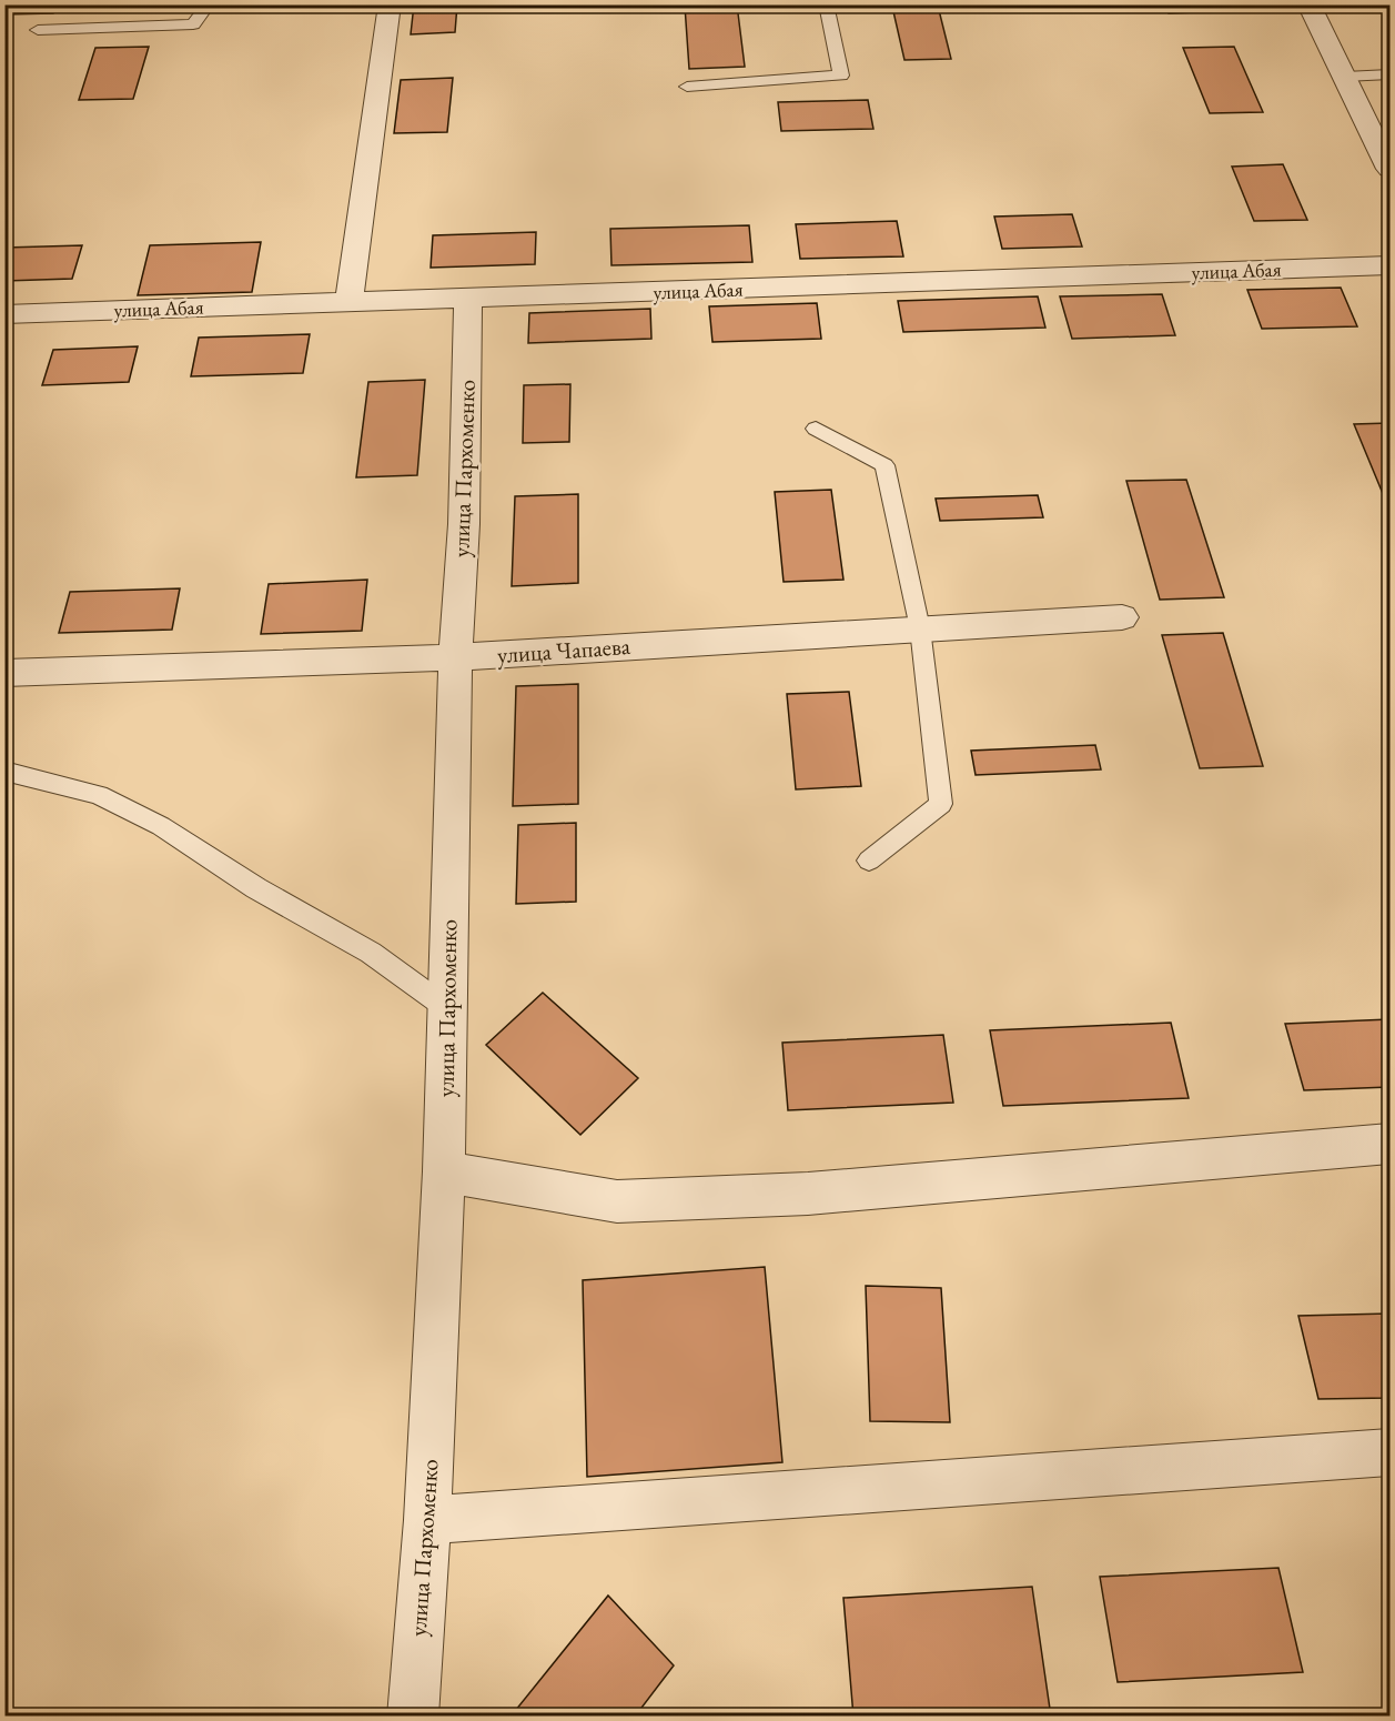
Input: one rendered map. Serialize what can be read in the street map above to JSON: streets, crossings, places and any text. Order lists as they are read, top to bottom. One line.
{"streets":{"street":["улица Абая","улица Пархоменко","улица Чапаева"]},"crossings":[["улица Абая","улица Пархоменко"],["улица Пархоменко","улица Чапаева"]]}
